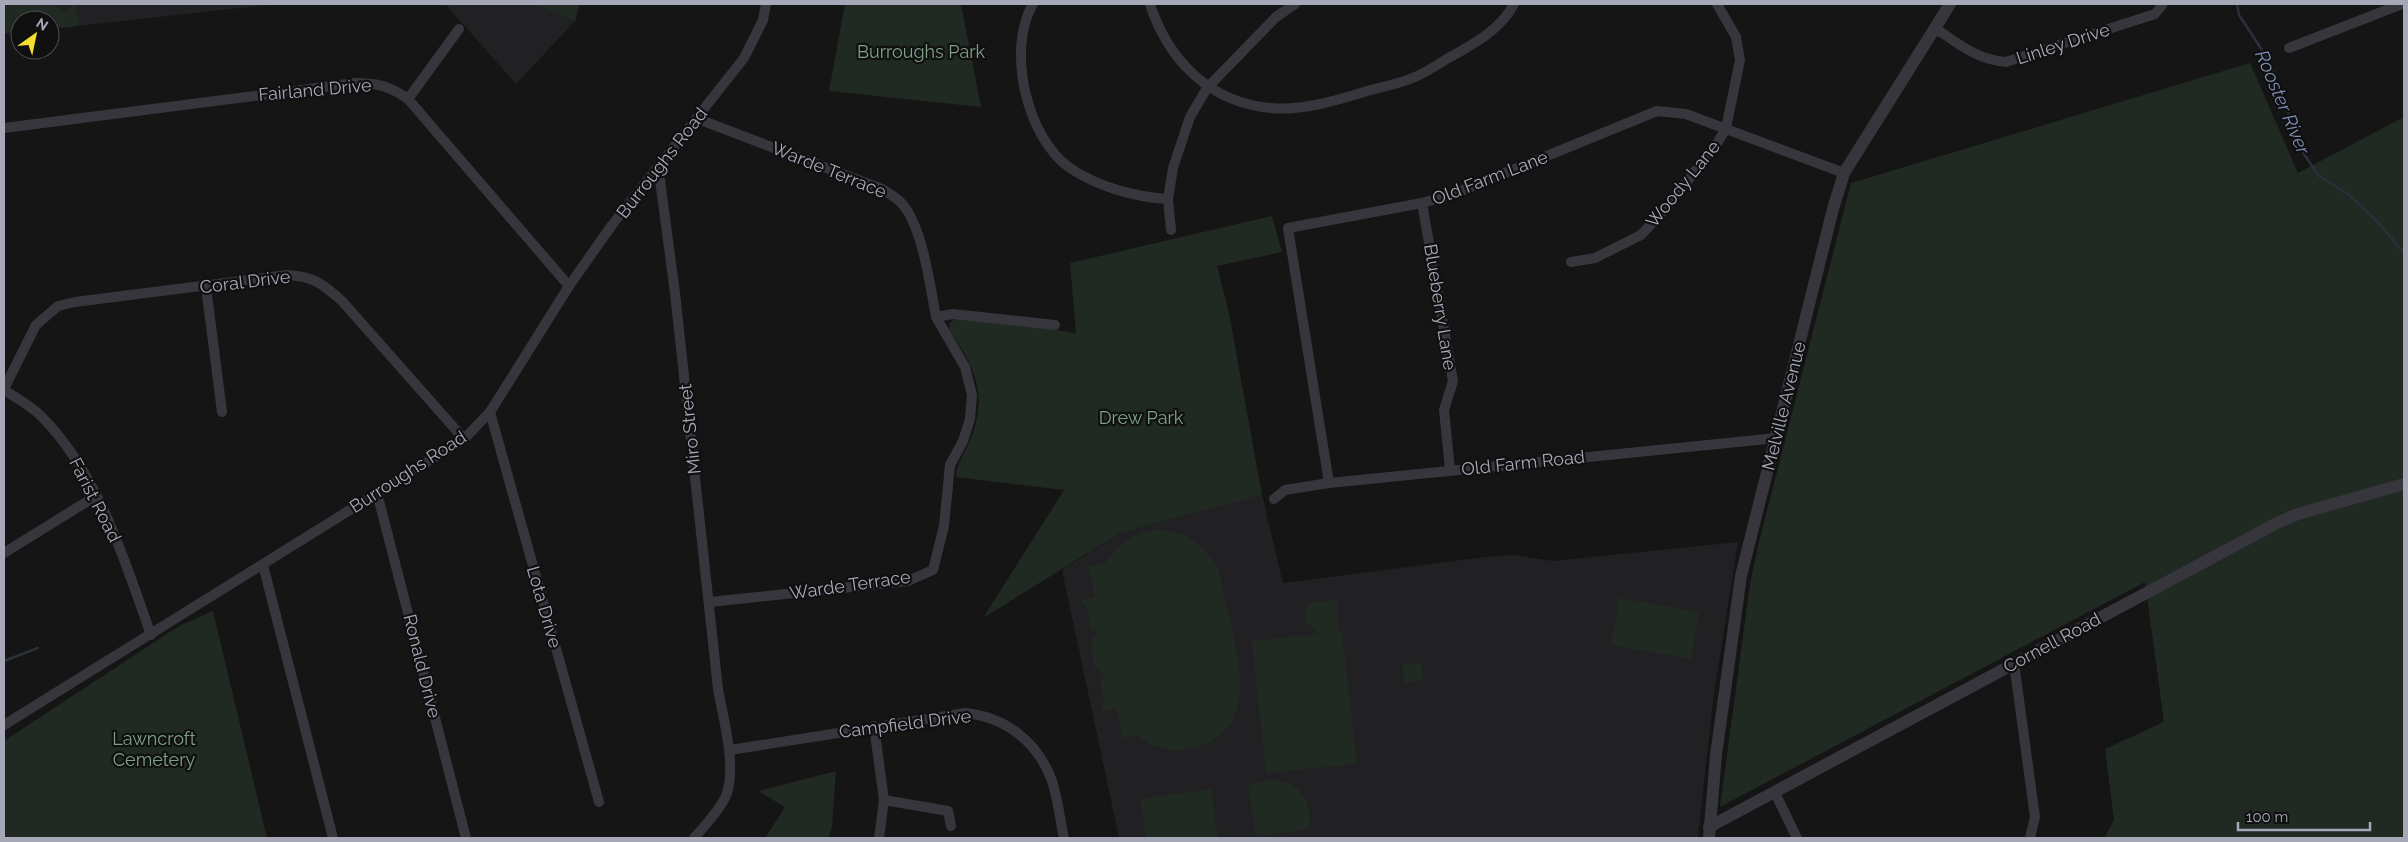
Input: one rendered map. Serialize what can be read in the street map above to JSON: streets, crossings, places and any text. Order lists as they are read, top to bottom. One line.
{"streets":{"street":["Linley Drive","Fairland Drive","Burroughs Road","Warde Terrace","Old Farm Lane","Woody Lane","Coral Drive","Blueberry Lane","Melville Avenue","Miro Street","Old Farm Road","Farist Road","Lota Drive","Cornell Road","Ronald Drive","Campfield Drive"]},"crossings":[["Linley Drive","Melville Avenue"],["Fairland Drive","Burroughs Road"],["Burroughs Road","Warde Terrace"],["Burroughs Road","Coral Drive"],["Burroughs Road","Miro Street"],["Burroughs Road","Farist Road"],["Burroughs Road","Lota Drive"],["Burroughs Road","Ronald Drive"],["Warde Terrace","Miro Street"],["Old Farm Lane","Woody Lane"],["Old Farm Lane","Blueberry Lane"],["Old Farm Lane","Melville Avenue"],["Old Farm Lane","Old Farm Road"],["Coral Drive","Farist Road"],["Blueberry Lane","Old Farm Road"],["Melville Avenue","Old Farm Road"],["Melville Avenue","Cornell Road"],["Miro Street","Campfield Drive"]],"water":["Rooster River"],"parks":["Burroughs Park","Drew Park","Lawncroft Cemetery"],"scale_bar":"100 m","north":"top right"}
